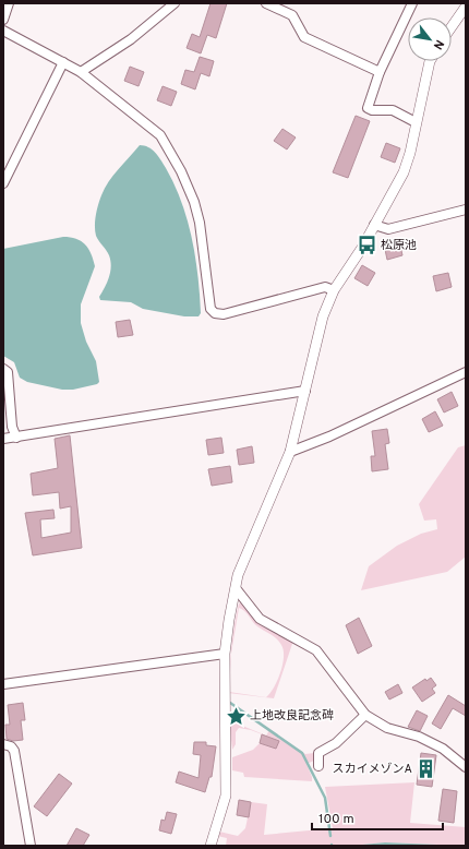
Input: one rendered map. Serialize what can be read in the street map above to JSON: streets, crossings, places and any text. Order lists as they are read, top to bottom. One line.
{"places":{"bus stop":["松原池"],"place":["上地改良記念碑"],"building":["スカイメゾンA"]},"scale_bar":"100 m","north":"bottom right"}
